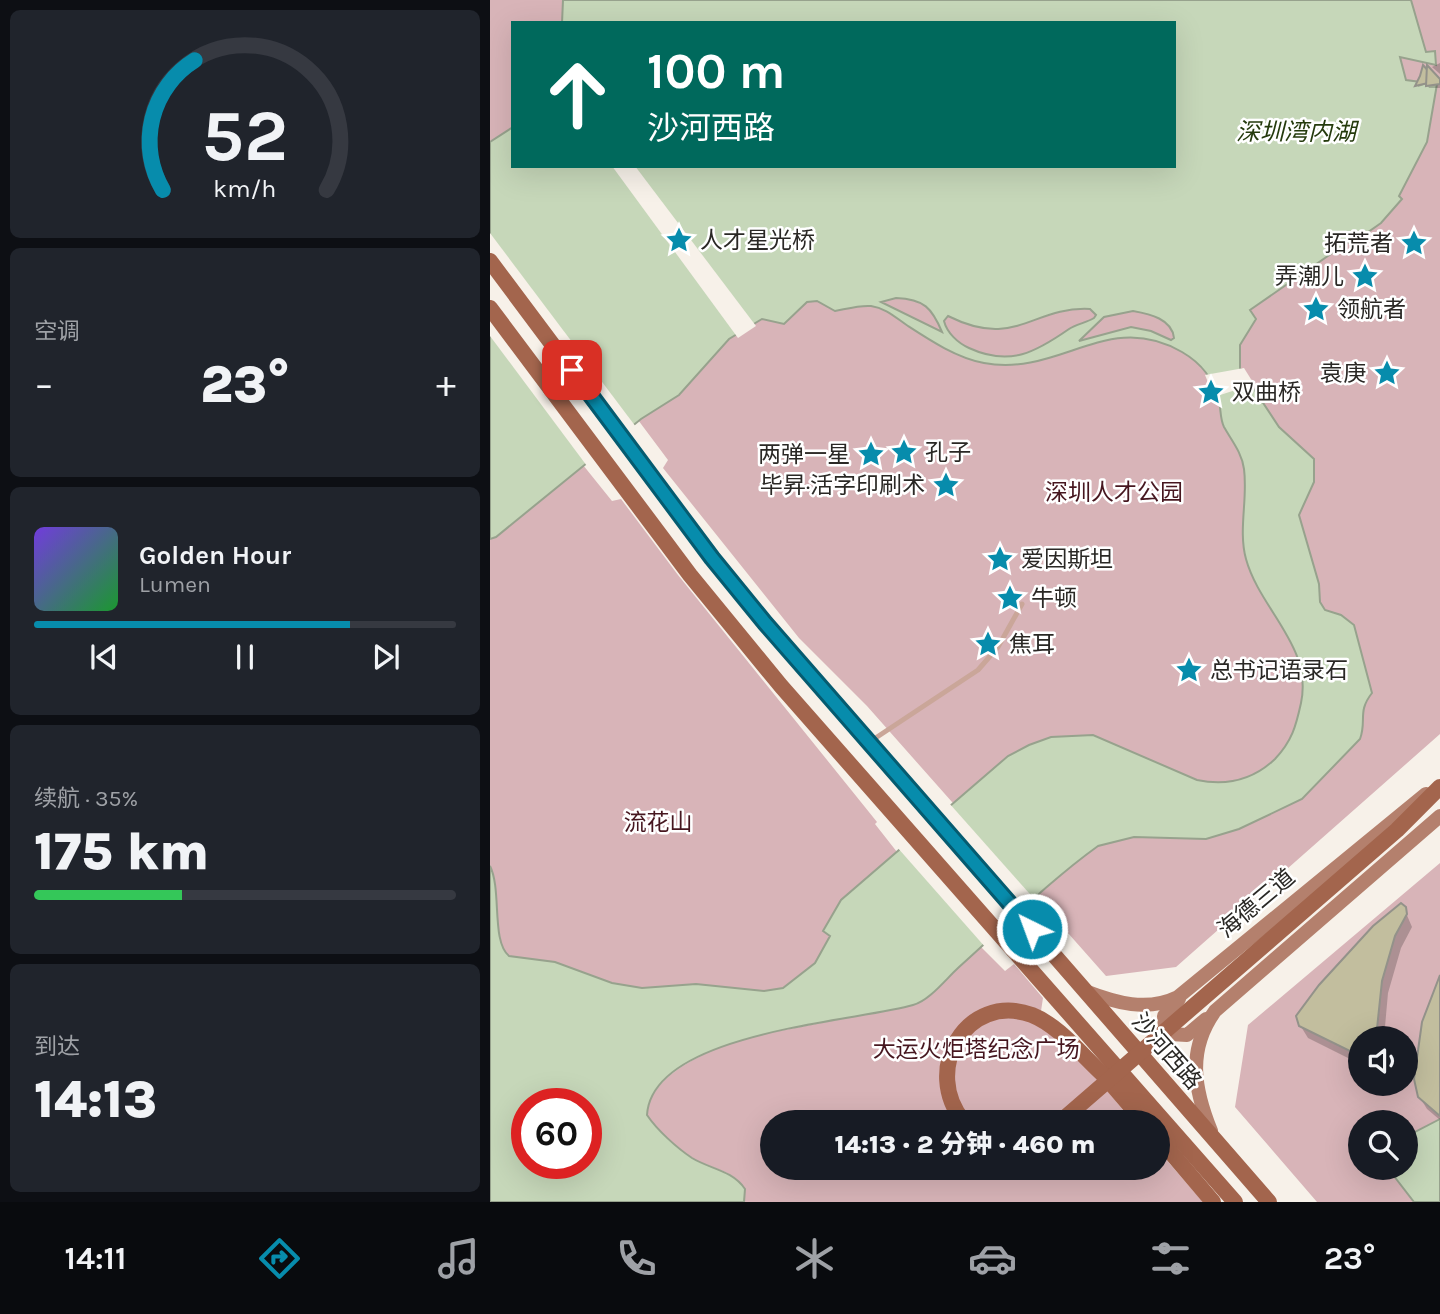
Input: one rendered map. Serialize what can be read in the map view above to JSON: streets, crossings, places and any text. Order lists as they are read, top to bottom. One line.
{"streets":{"main road":["海德三道","沙河西路"]},"crossings":[["海德三道","沙河西路"]],"water":["深圳湾内湖"],"parks":["深圳人才公园","流花山","大运火炬塔纪念广场"],"places":{"place":["人才星光桥","拓荒者","弄潮儿","领航者","袁庚","双曲桥","孔子","两弹一星","毕昇·活字印刷术","爱因斯坦","牛顿","焦耳","总书记语录石"]},"page":{"turn":["100 m","沙河西路"],"tile":["空调",["续航 · 35%","175 km"],["到达","14:13"]],"heat":["−","23°","+"],"song":["Golden Hour","Lumen"],"limit":"60","trip":"14:13 · 2 分钟 · 460 m","tabs":["14:11","23°"],"gauge":["52","km/h"]}}
